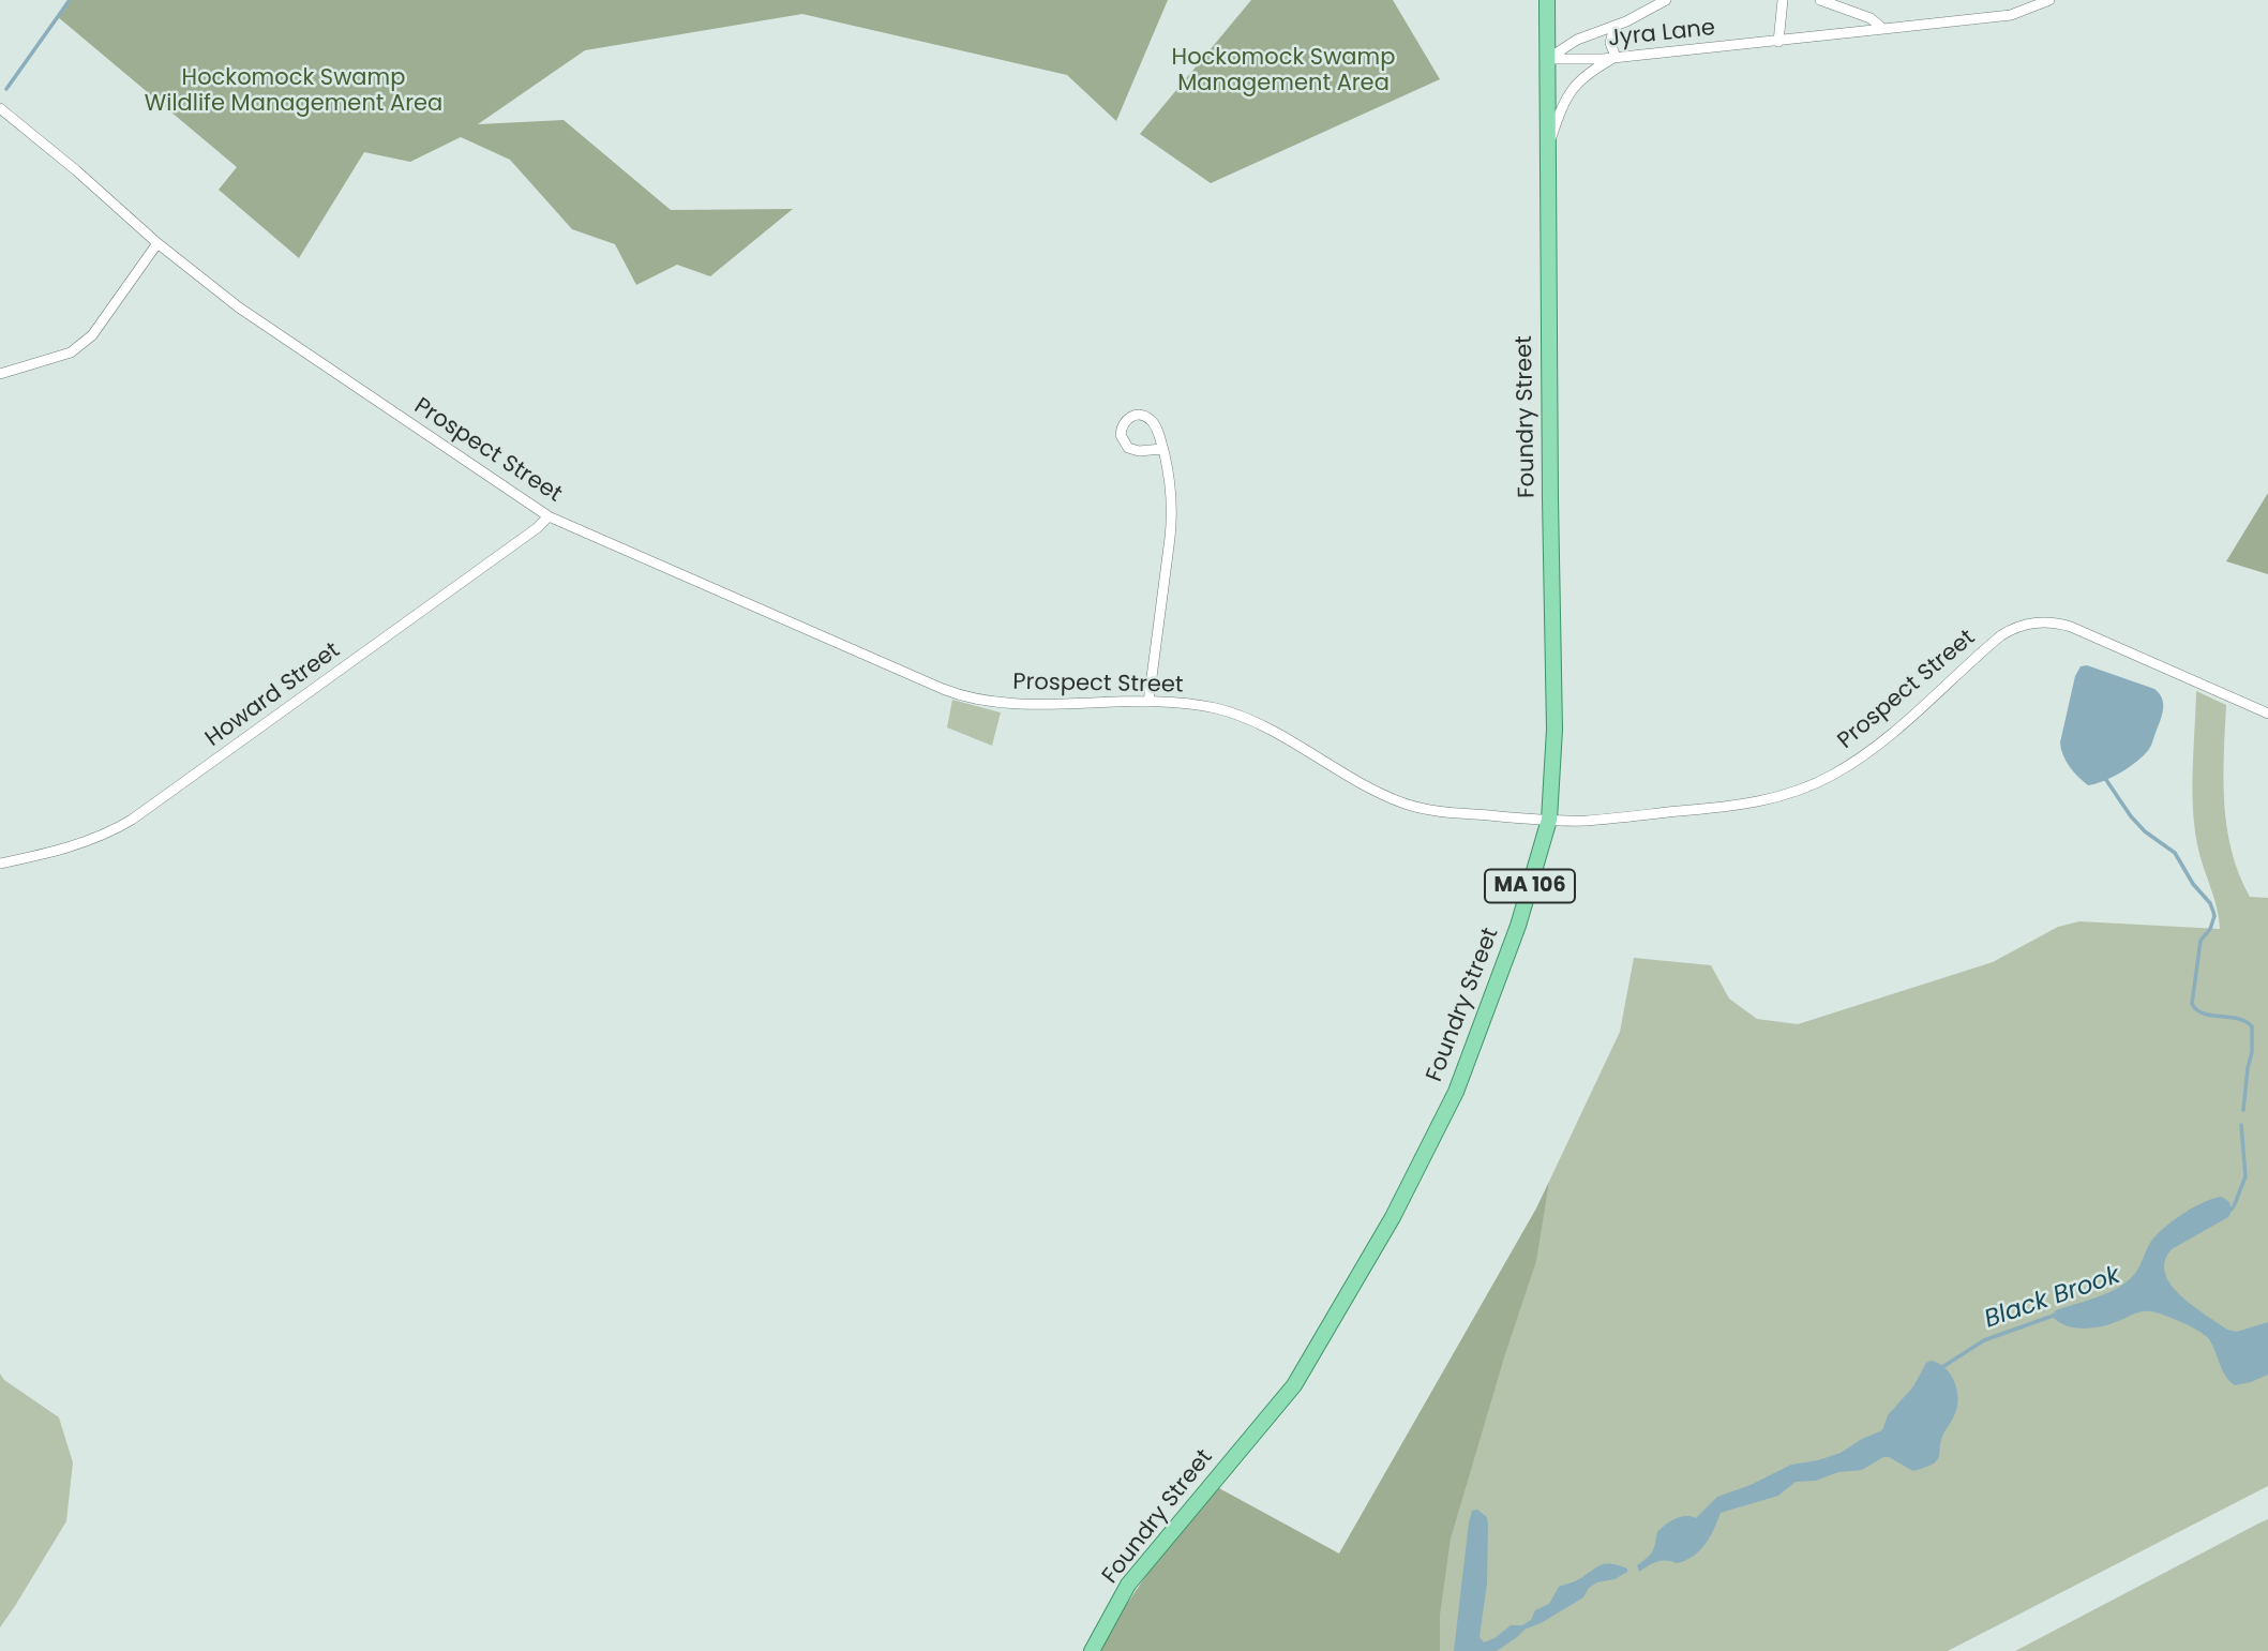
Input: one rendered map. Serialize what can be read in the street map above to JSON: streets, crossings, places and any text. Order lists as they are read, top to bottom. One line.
{"streets":{"main road":["Foundry Street","MA 106"],"street":["Jyra Lane","Prospect Street","Howard Street"]},"crossings":[["Jyra Lane","Foundry Street"],["Foundry Street","Prospect Street"],["Prospect Street","Howard Street"]],"water":["Black Brook"],"parks":["Hockomock Swamp Management Area","Hockomock Swamp Wildlife Management Area"]}
